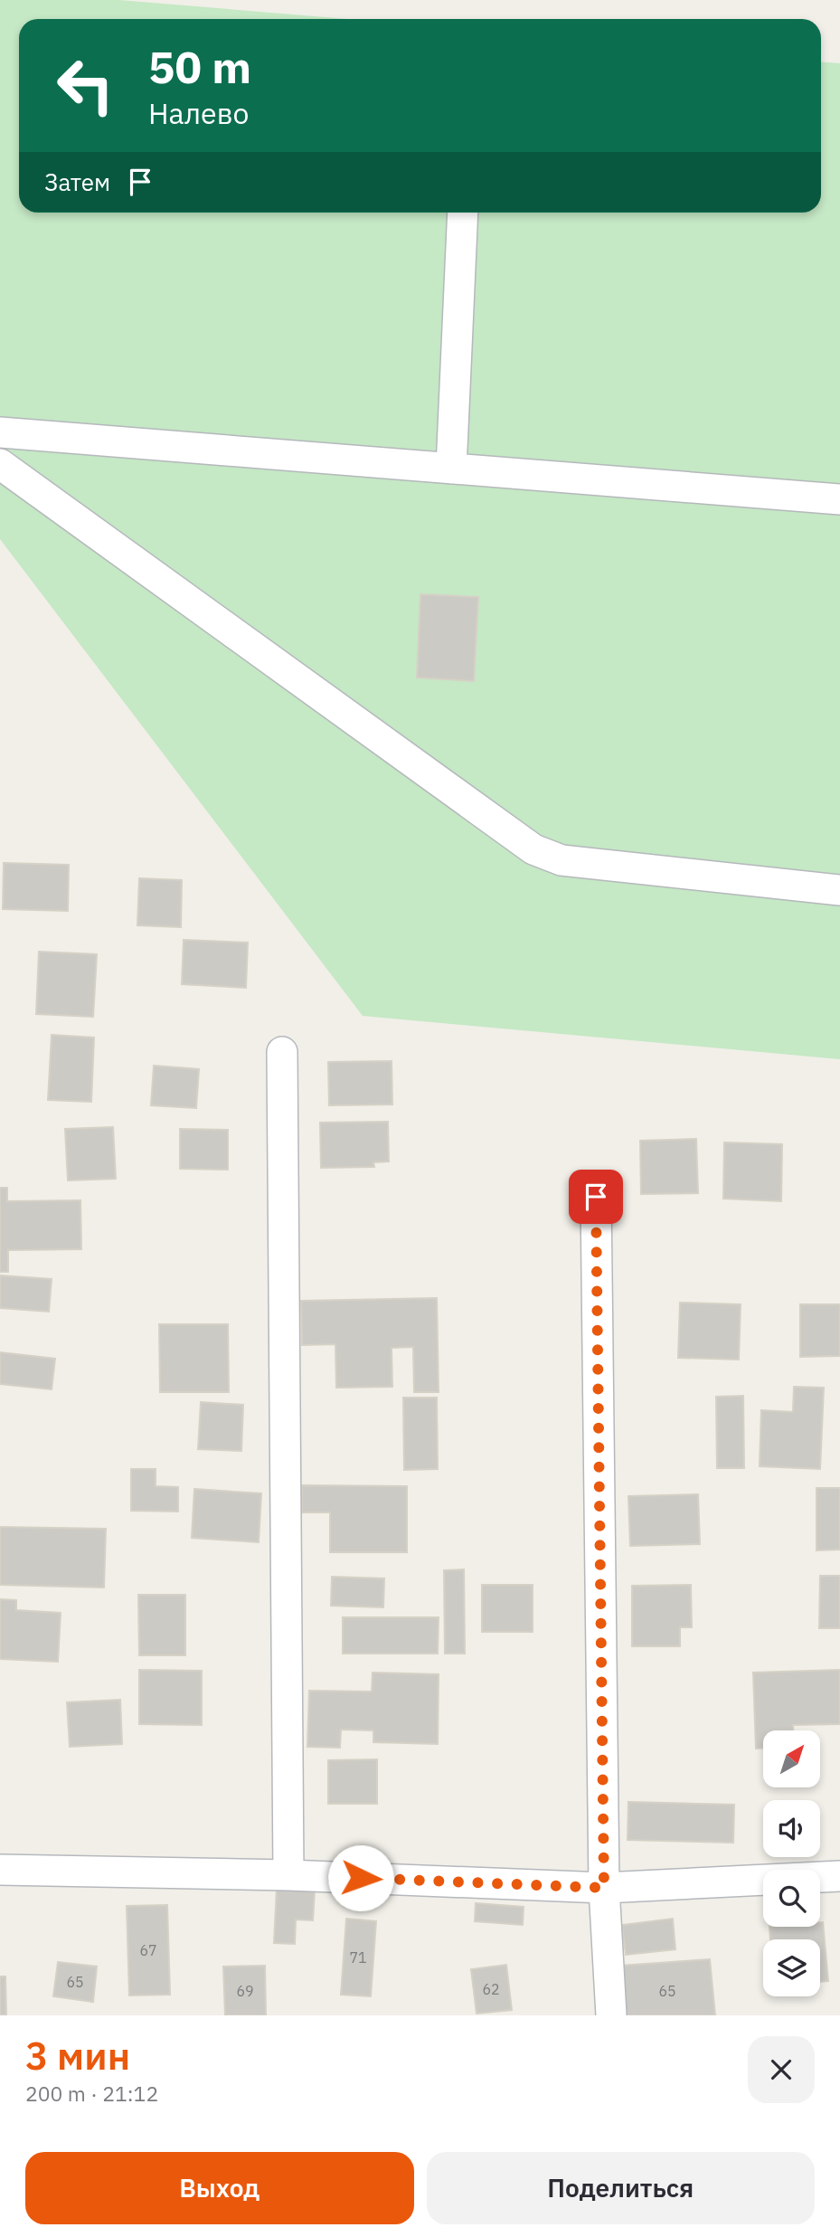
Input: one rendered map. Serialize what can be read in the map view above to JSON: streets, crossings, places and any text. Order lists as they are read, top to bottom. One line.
{"house_numbers":["67","71","65","62","69","65"],"north":"top right","page":{"turn":["50 m","Налево"],"then":"Затем","heading":["3 мин","200 m · 21:12"],"buttons":["Выход","Поделиться"]}}
